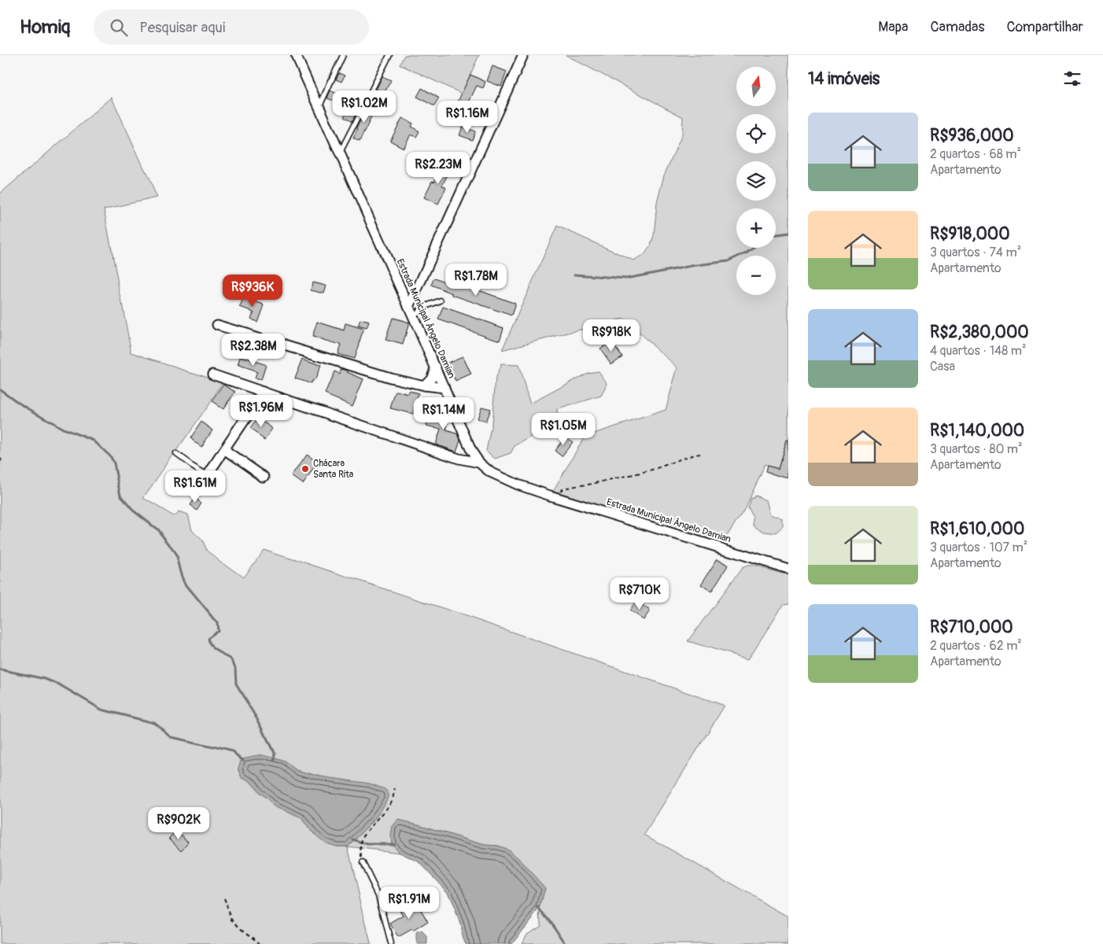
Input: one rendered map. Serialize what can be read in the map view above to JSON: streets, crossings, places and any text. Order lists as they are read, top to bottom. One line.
{"streets":{"street":["Estrada Municipal Ângelo Damian"]},"places":["Chácara Santa Rita"],"north":"top","page":{"header":"Homiq","search":"Pesquisar aqui","nav":["Mapa","Camadas","Compartilhar"],"heading":"14 imóveis","map_buttons":["+","−"],"price":["R$1.02M","R$1.16M","R$2.23M","R$1.78M","R$936K","R$918K","R$2.38M","R$1.96M","R$1.14M","R$1.05M","R$1.61M","R$710K","R$902K","R$1.91M"],"list":[{"name":"R$936,000","note":"2 quartos · 68 m² · Apartamento"},{"name":"R$918,000","note":"3 quartos · 74 m² · Apartamento"},{"name":"R$2,380,000","note":"4 quartos · 148 m² · Casa"},{"name":"R$1,140,000","note":"3 quartos · 80 m² · Apartamento"},{"name":"R$1,610,000","note":"3 quartos · 107 m² · Apartamento"},{"name":"R$710,000","note":"2 quartos · 62 m² · Apartamento"}]}}
